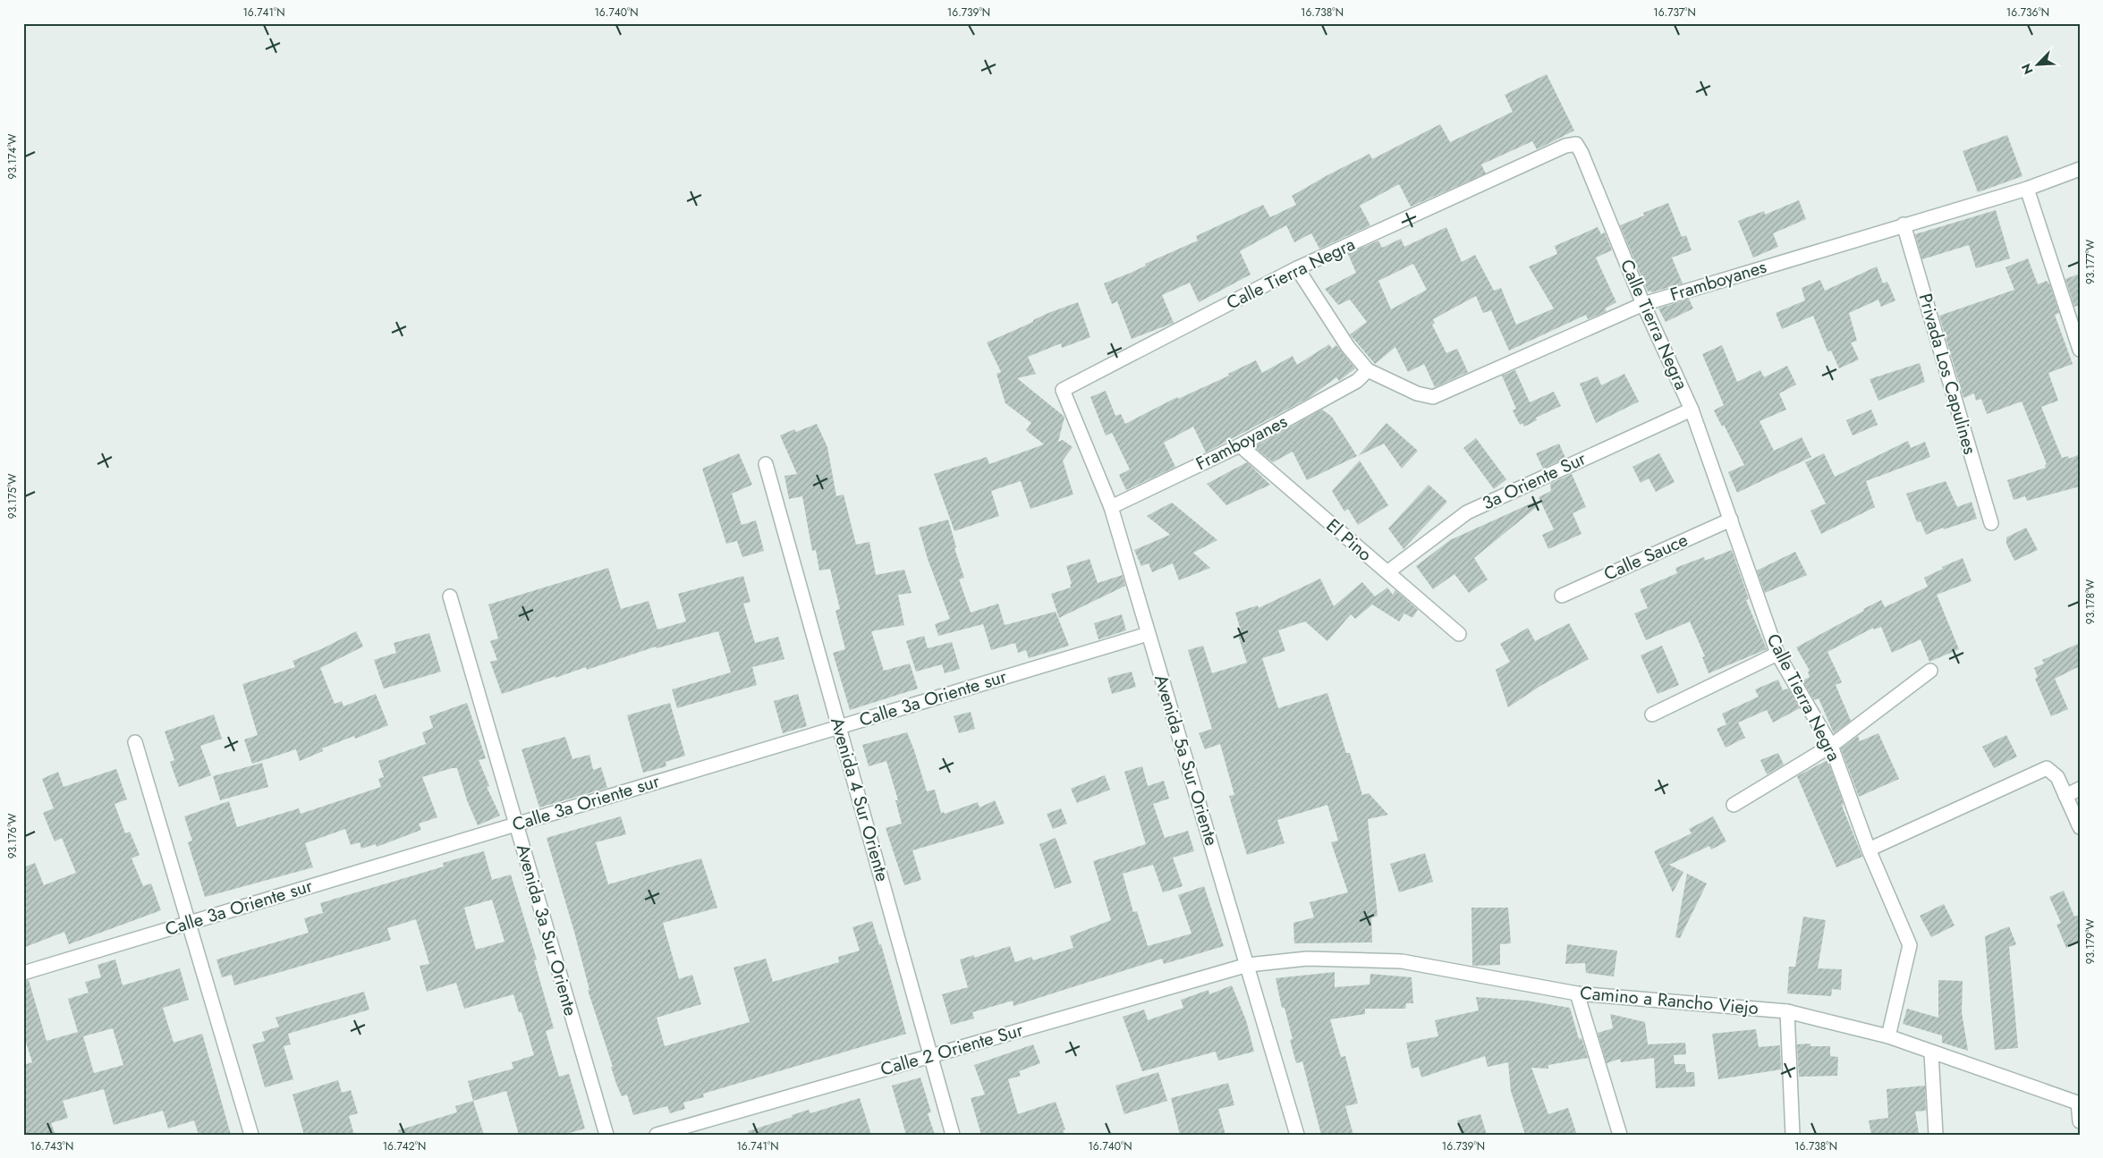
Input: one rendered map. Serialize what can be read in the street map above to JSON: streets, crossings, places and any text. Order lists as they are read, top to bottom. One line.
{"streets":{"street":["Calle Tierra Negra","Framboyanes","Privada Los Capulines","3a Oriente Sur","El Pino","Calle Sauce","Calle 3a Oriente sur","Avenida 5a Sur Oriente","Avenida 4 Sur Oriente","Avenida 3a Sur Oriente","Camino a Rancho Viejo","Calle 2 Oriente Sur"]},"crossings":[["Calle Tierra Negra","Framboyanes"],["Calle Tierra Negra","3a Oriente Sur"],["Calle Tierra Negra","Calle Sauce"],["Calle Tierra Negra","Avenida 5a Sur Oriente"],["Calle Tierra Negra","Camino a Rancho Viejo"],["Framboyanes","Privada Los Capulines"],["Framboyanes","El Pino"],["Framboyanes","Avenida 5a Sur Oriente"],["3a Oriente Sur","El Pino"],["Calle 3a Oriente sur","Avenida 5a Sur Oriente"],["Calle 3a Oriente sur","Avenida 4 Sur Oriente"],["Calle 3a Oriente sur","Avenida 3a Sur Oriente"],["Avenida 5a Sur Oriente","Camino a Rancho Viejo"],["Avenida 5a Sur Oriente","Calle 2 Oriente Sur"],["Avenida 4 Sur Oriente","Calle 2 Oriente Sur"],["Camino a Rancho Viejo","Calle 2 Oriente Sur"]],"north":"bottom left","coordinates":["16.741°N","16.740°N","16.739°N","16.738°N","16.737°N","16.736°N","93.174°W","93.177°W","93.175°W","93.178°W","93.176°W","93.179°W","16.743°N","16.742°N"]}
